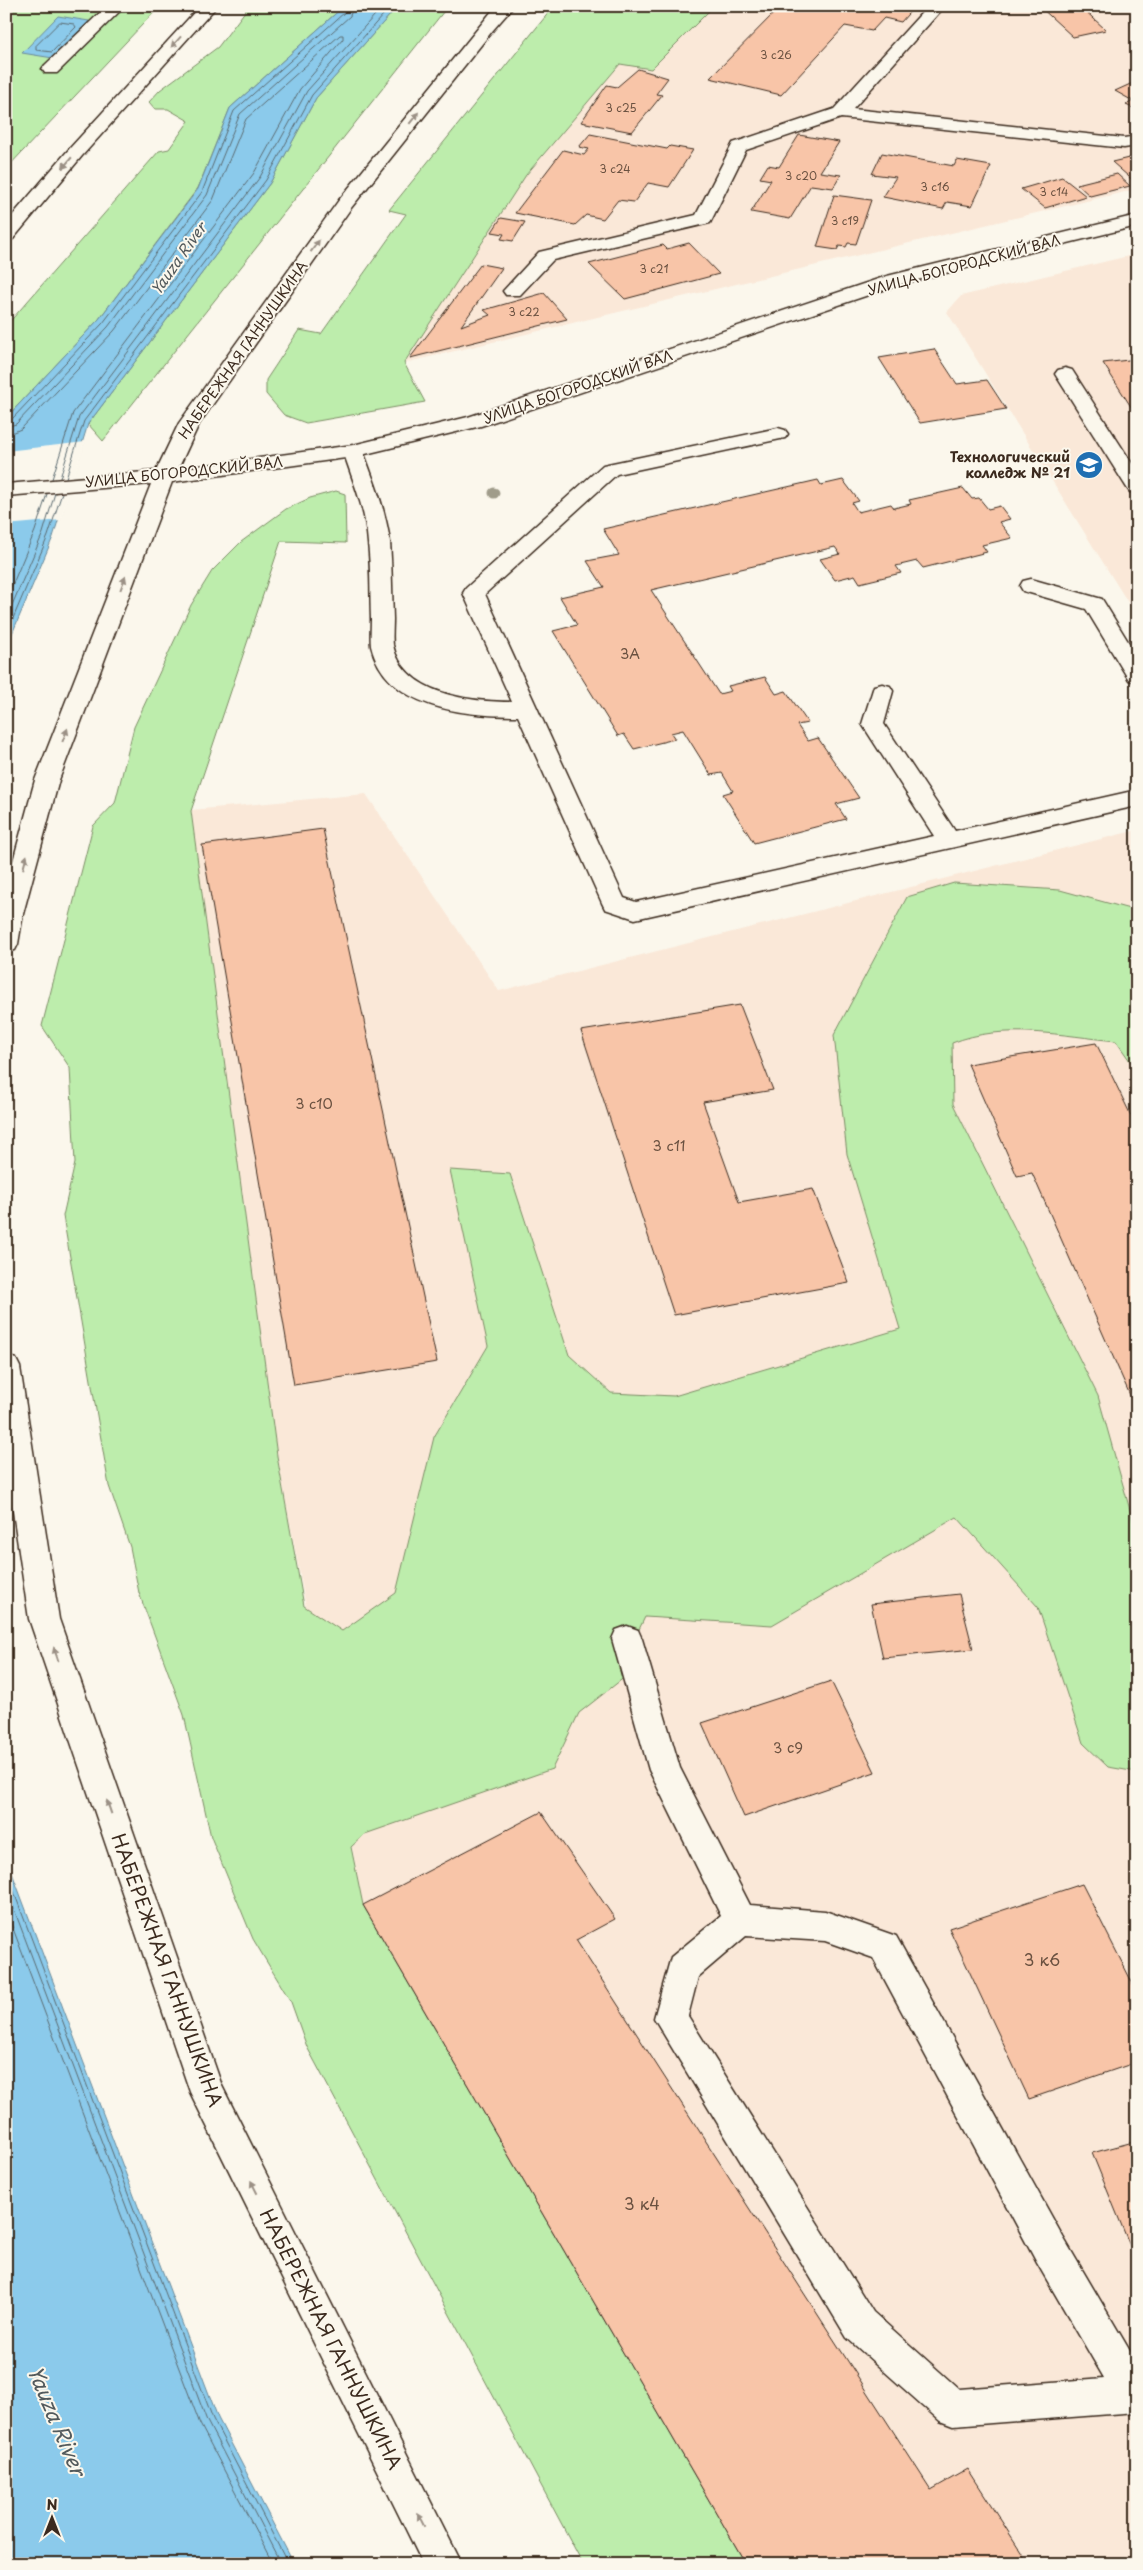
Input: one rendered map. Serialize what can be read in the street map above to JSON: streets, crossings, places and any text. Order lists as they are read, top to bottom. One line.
{"streets":{"main road":["УЛИЦА БОГОРОДСКИЙ ВАЛ","НАБЕРЕЖНАЯ ГАННУШКИНА"]},"crossings":[["УЛИЦА БОГОРОДСКИЙ ВАЛ","НАБЕРЕЖНАЯ ГАННУШКИНА"]],"one_way":["НАБЕРЕЖНАЯ ГАННУШКИНА"],"water":["Yauza River"],"places":{"school or university":["Технологический колледж № 21"]},"house_numbers":["3 с26","3 с25","3 с24","3 с20","3 с16","3 с14","3 с19","3 с21","3 с22","3А","3 с10","3 с11","3 c9","3 к6","3 к4"],"north":"top"}
